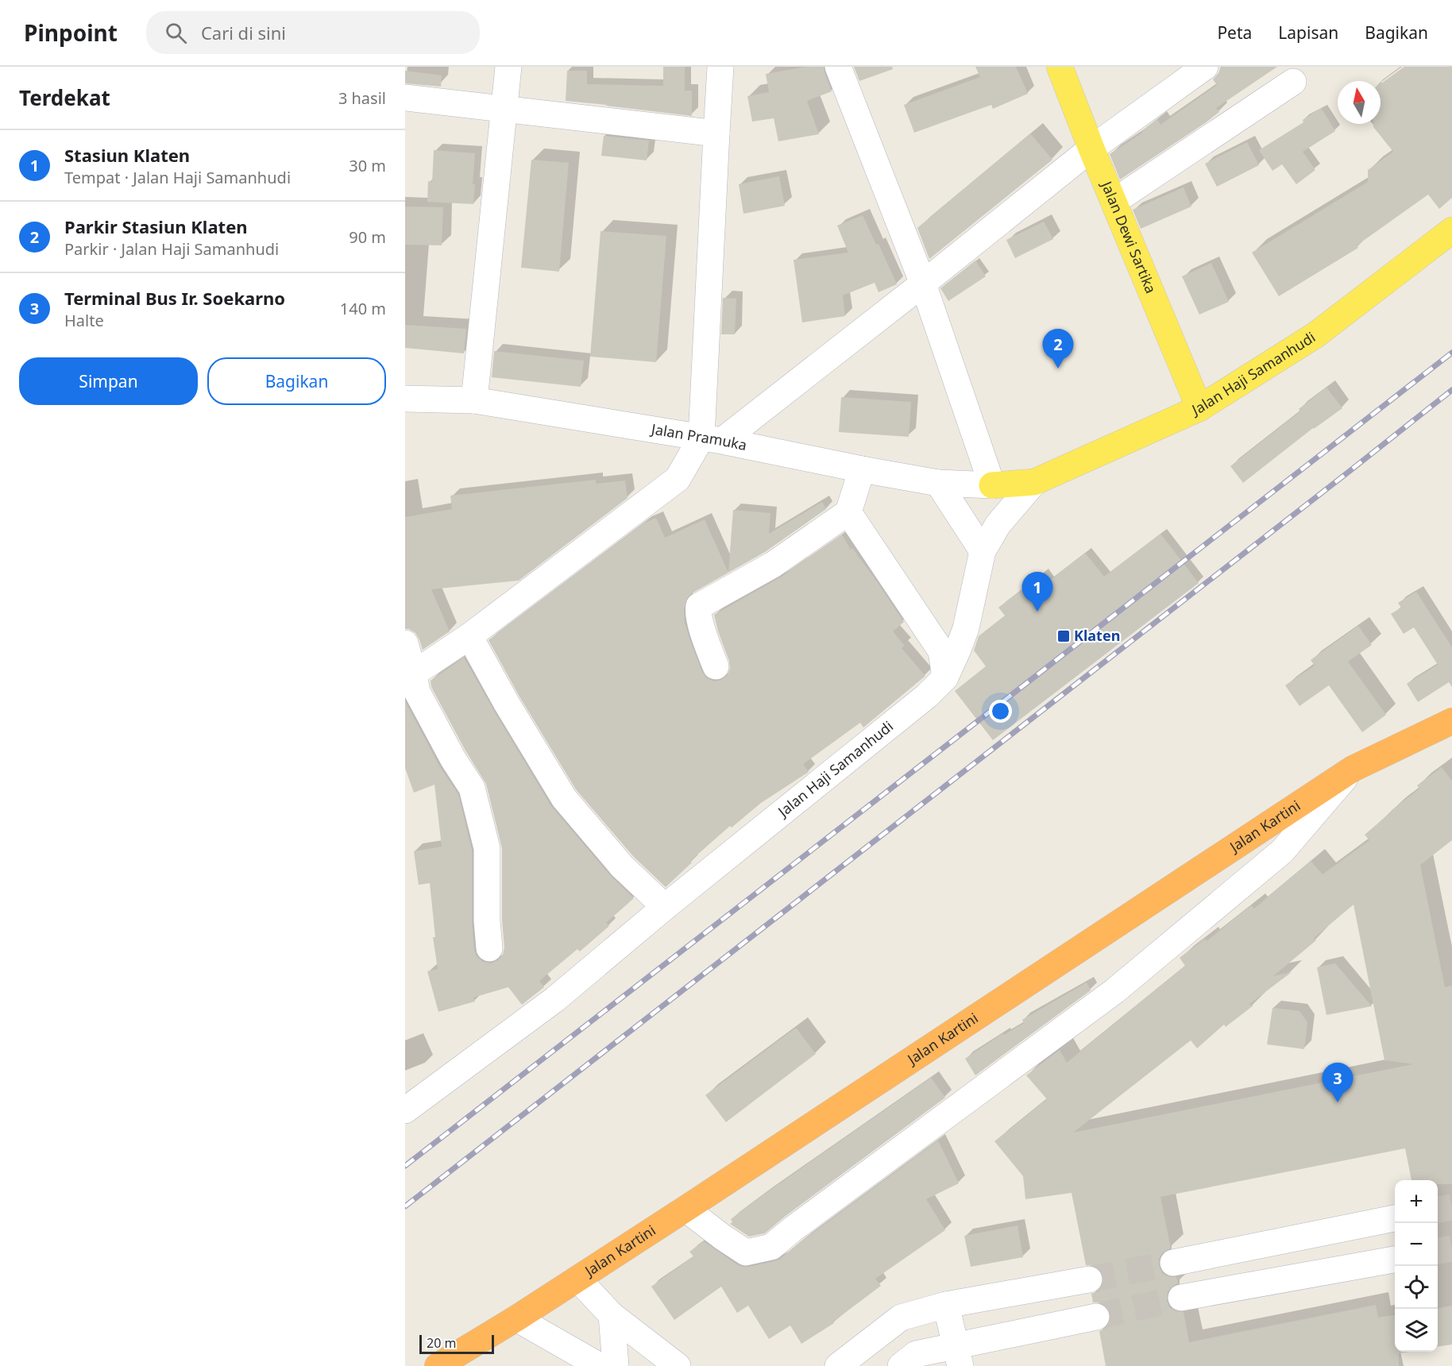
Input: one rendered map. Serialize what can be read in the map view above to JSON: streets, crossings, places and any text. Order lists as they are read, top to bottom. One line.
{"streets":{"highway":["Jalan Kartini"],"main road":["Jalan Dewi Sartika","Jalan Haji Samanhudi"],"street":["Jalan Pramuka"]},"crossings":[["Jalan Dewi Sartika","Jalan Haji Samanhudi"],["Jalan Haji Samanhudi","Jalan Pramuka"]],"places":{"transit":["Klaten"]},"scale_bar":"20 m","north":"top","page":{"header":"Pinpoint","search":"Cari di sini","nav":["Peta","Lapisan","Bagikan"],"heading":["Terdekat","3 hasil"],"list":[{"mark":"1","name":"Stasiun Klaten","note":"Tempat · Jalan Haji Samanhudi","value":"30 m"},{"mark":"2","name":"Parkir Stasiun Klaten","note":"Parkir · Jalan Haji Samanhudi","value":"90 m"},{"mark":"3","name":"Terminal Bus Ir. Soekarno","note":"Halte","value":"140 m"}],"pins":["2","1","3"],"buttons":["Simpan","Bagikan"],"map_buttons":["+","−"],"scale":"20 m"}}
